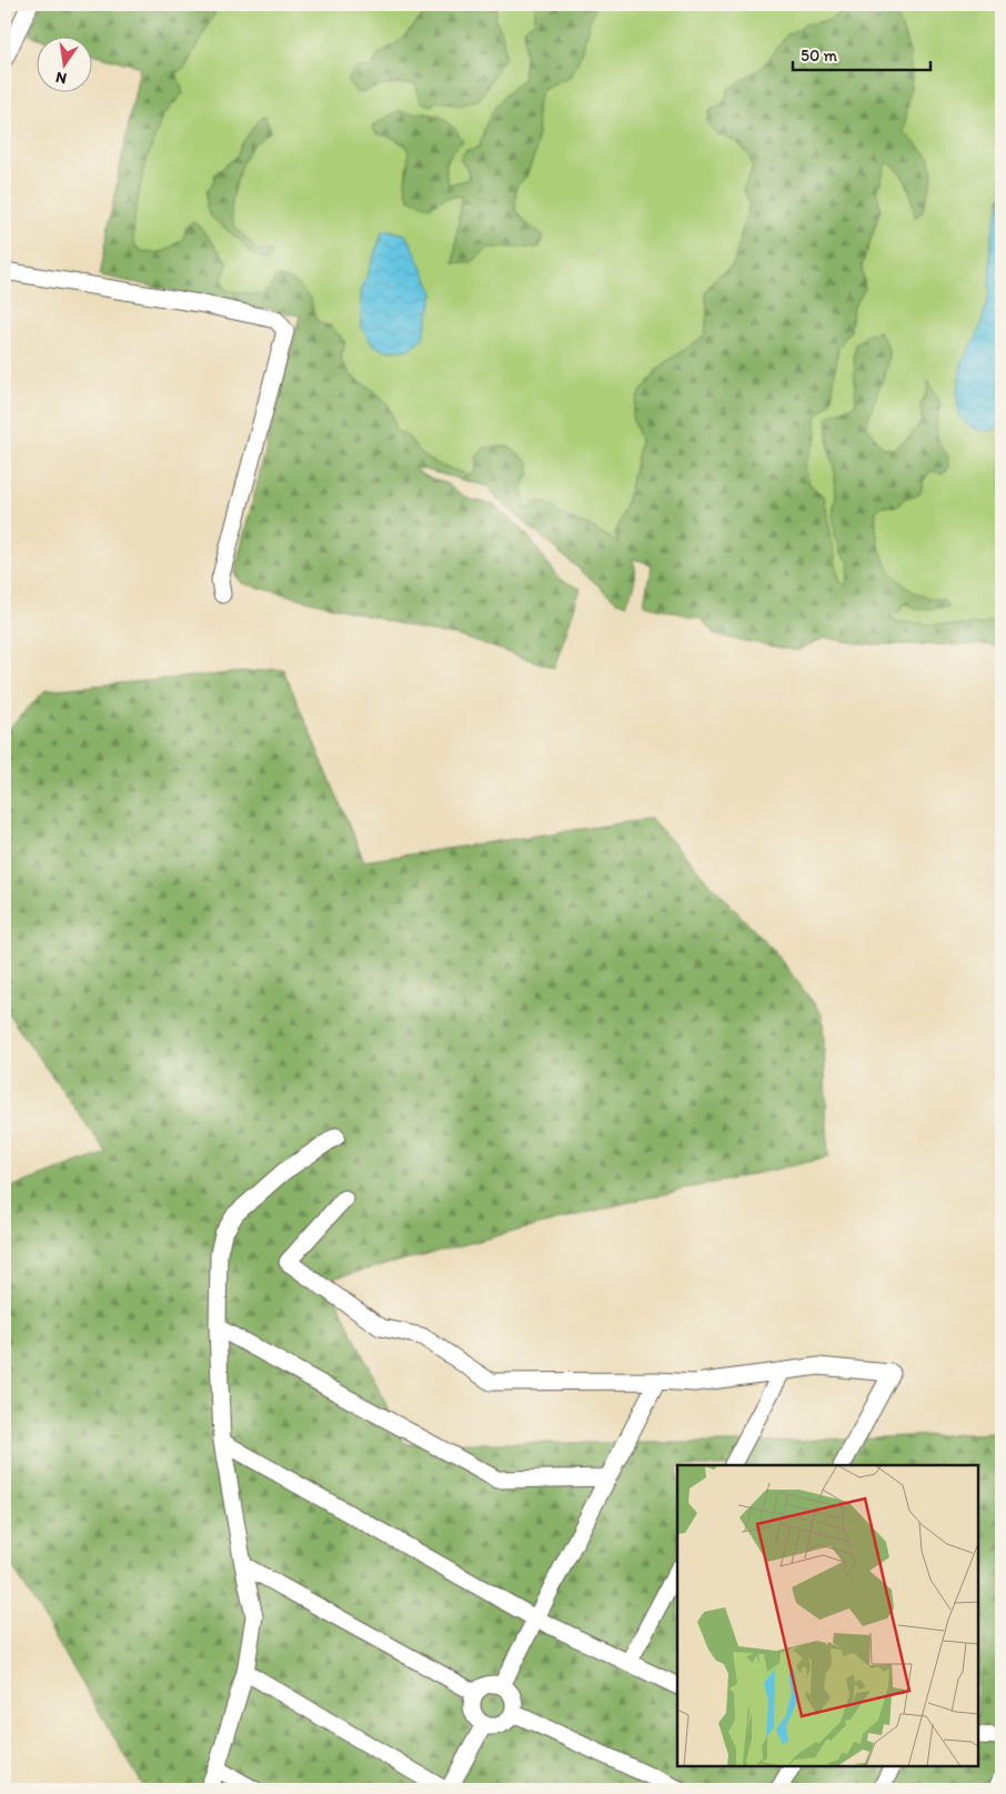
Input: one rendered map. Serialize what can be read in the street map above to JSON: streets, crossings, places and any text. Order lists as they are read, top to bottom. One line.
{"scale_bar":"50 m","north":"bottom"}
